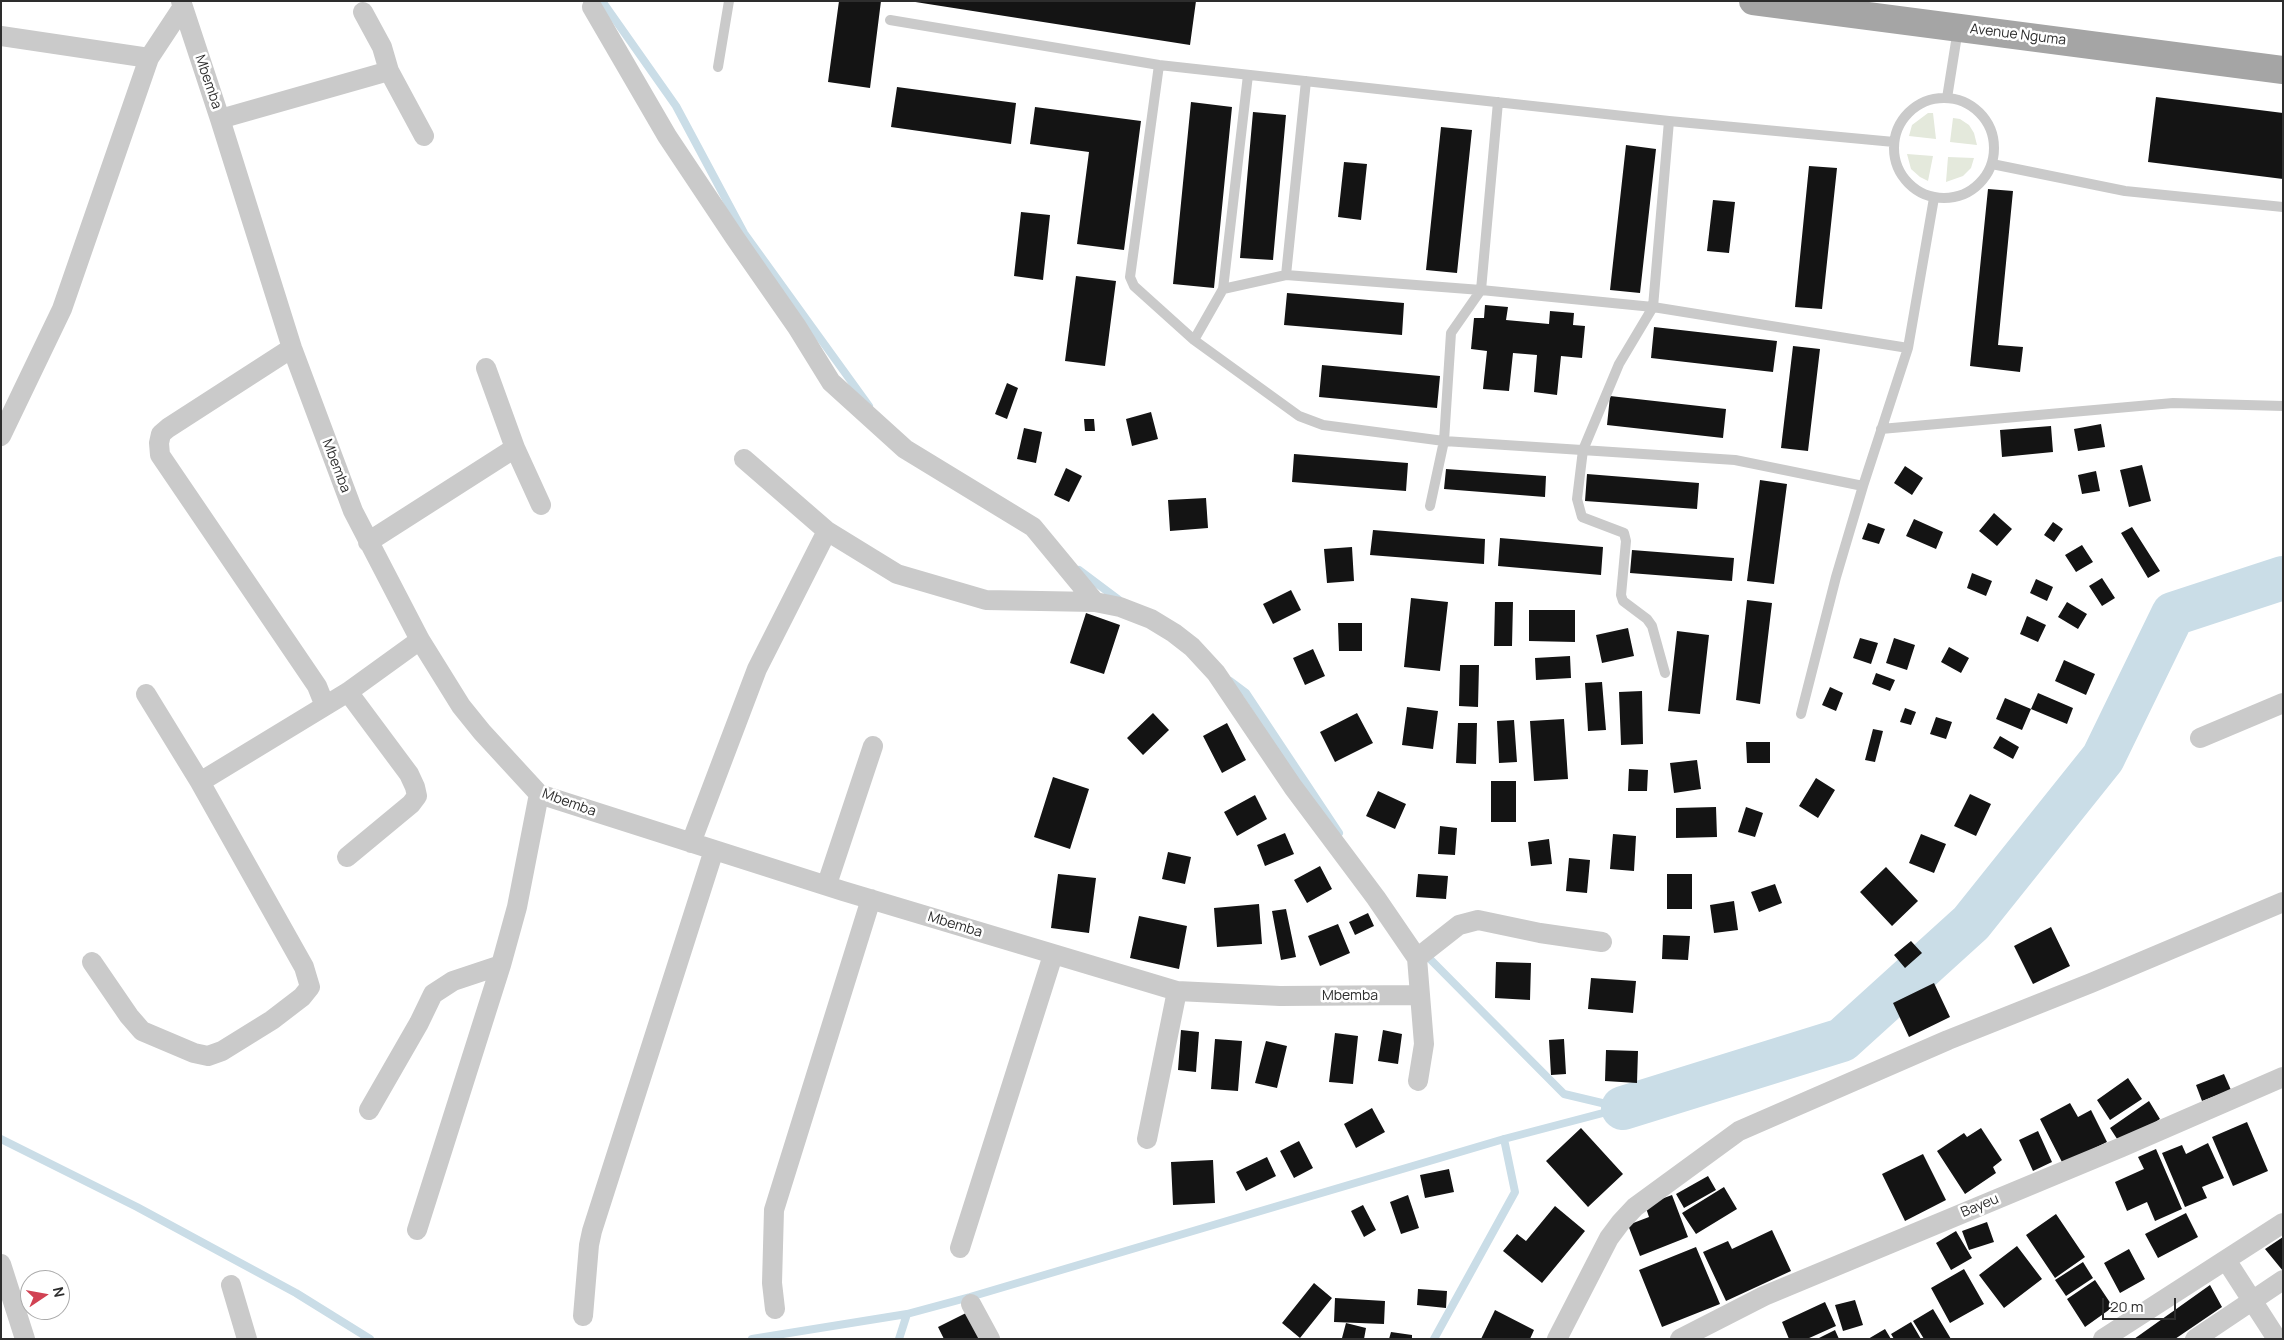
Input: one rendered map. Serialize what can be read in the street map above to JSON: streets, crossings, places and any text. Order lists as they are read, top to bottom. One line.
{"streets":{"main road":["Avenue Nguma"],"street":["Mbemba","Bayeu"]},"scale_bar":"20 m","north":"right"}
